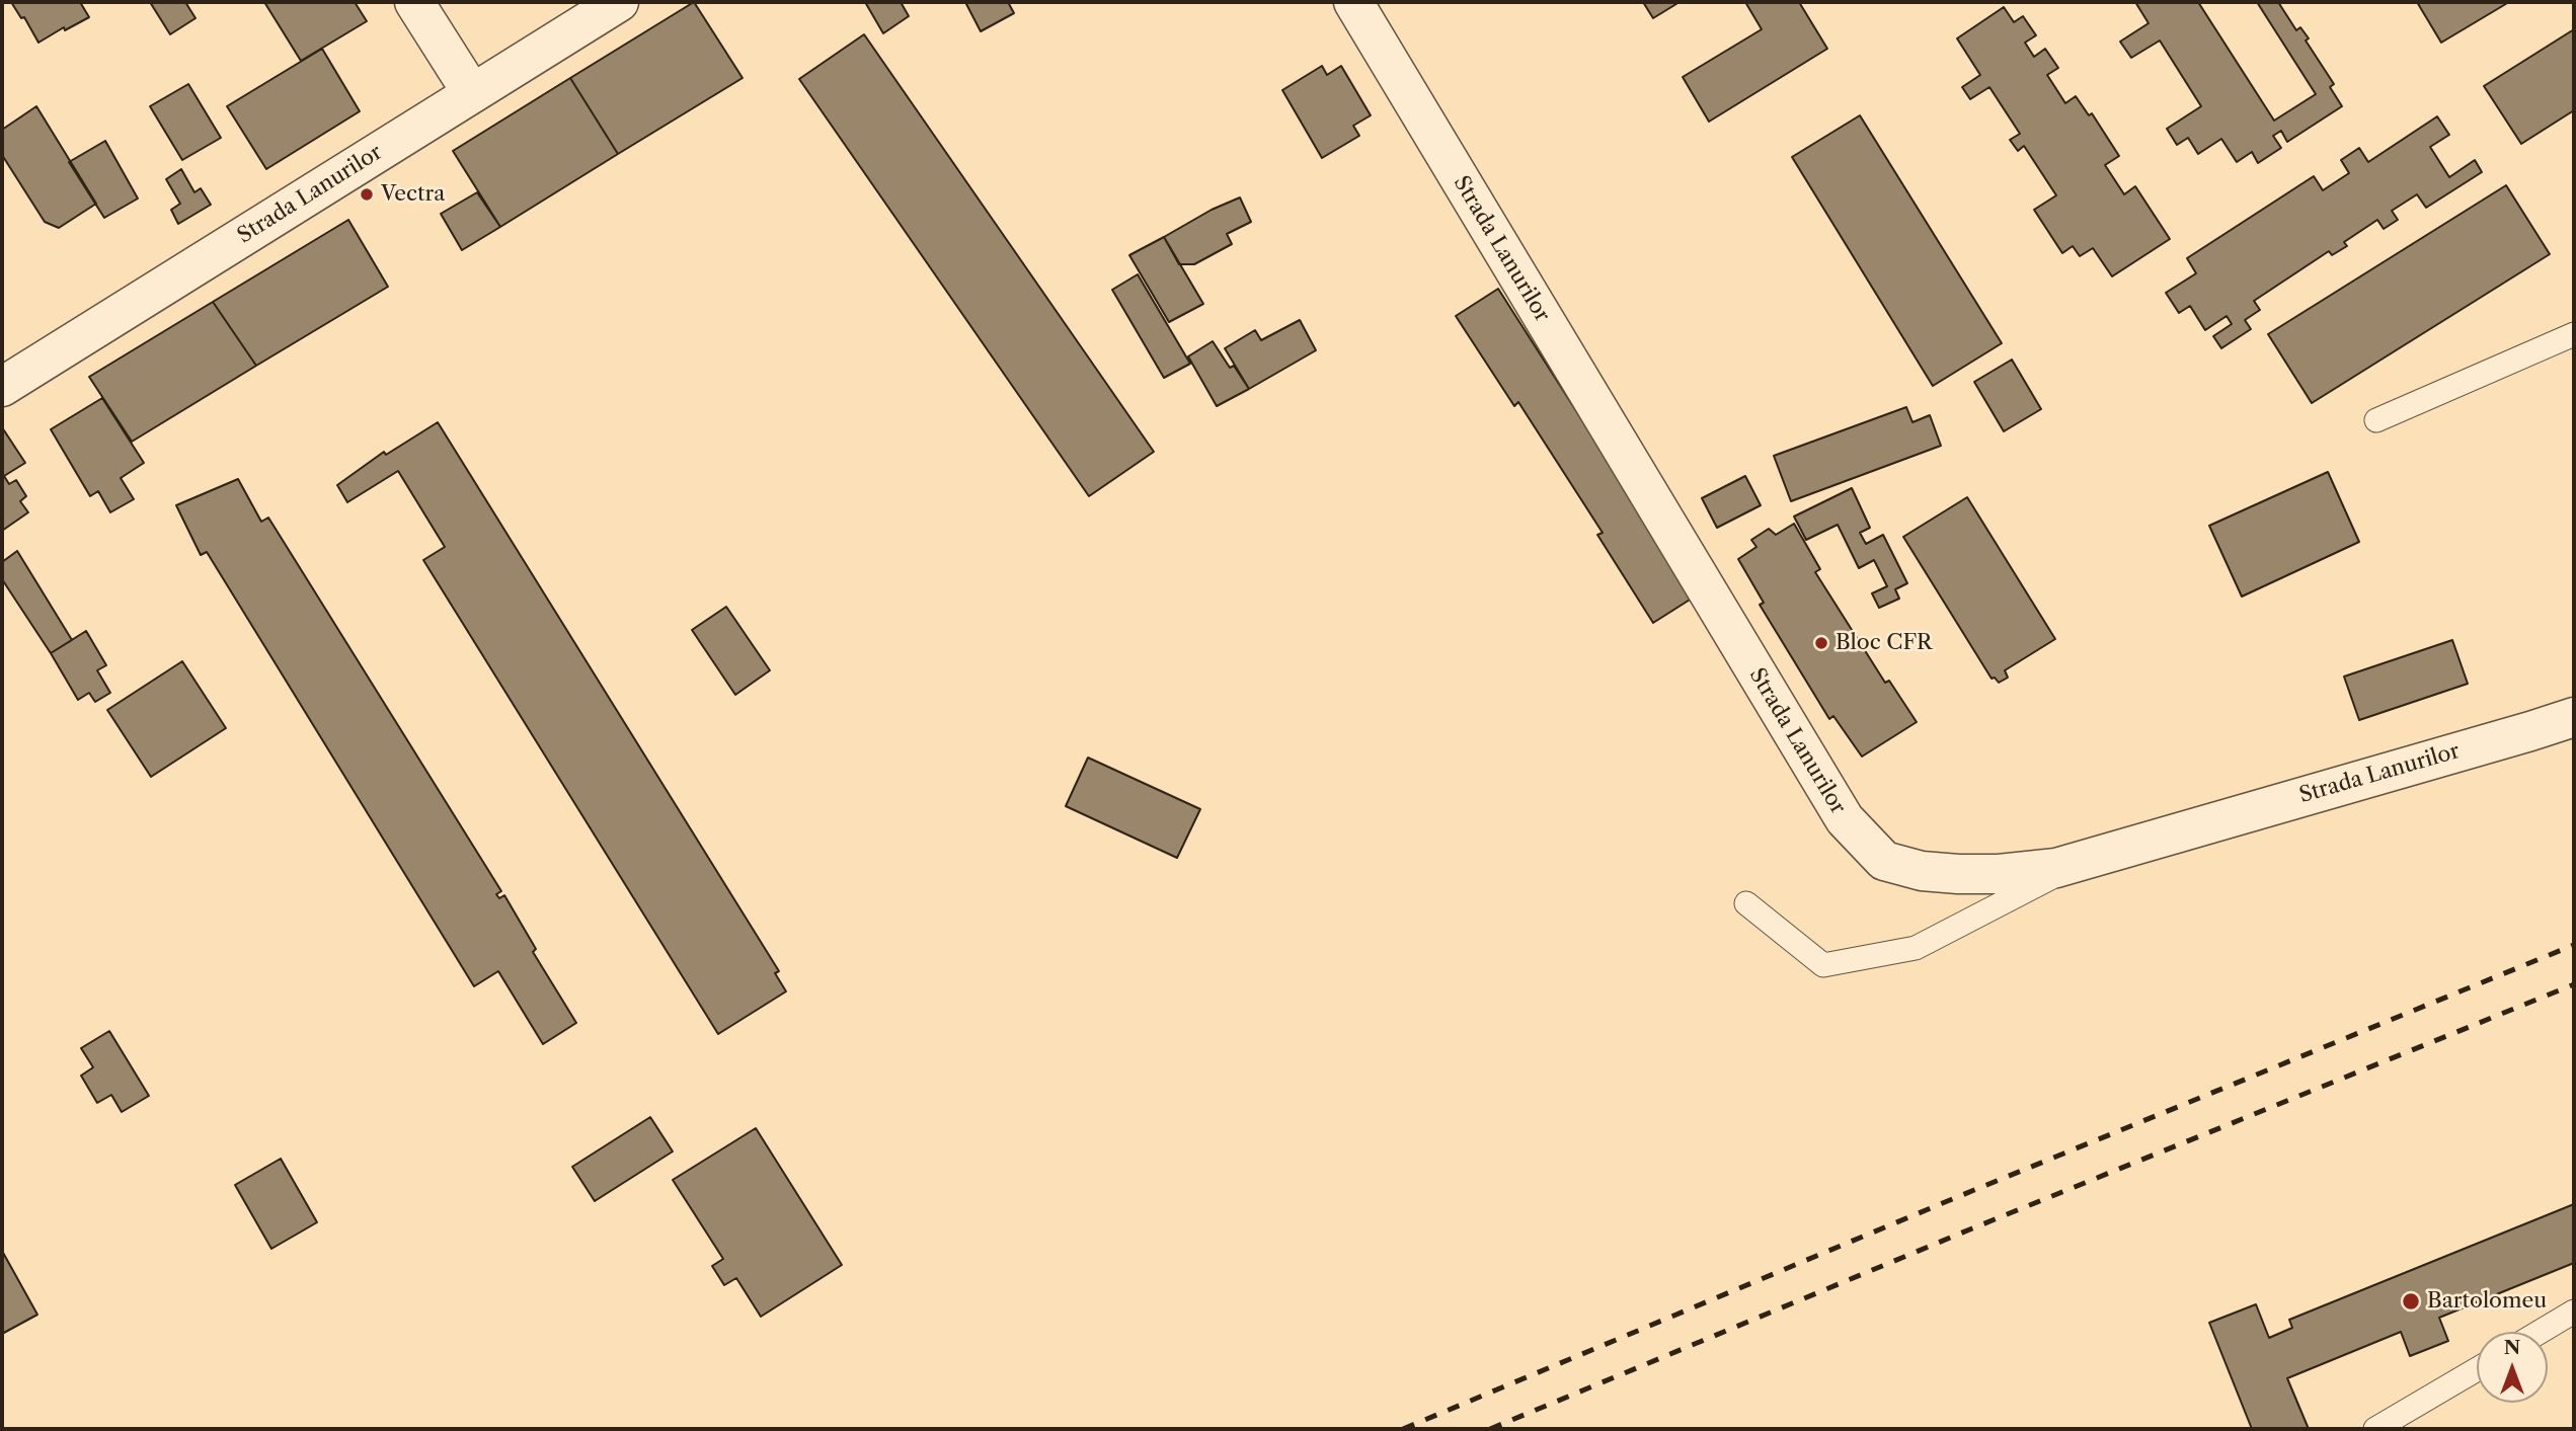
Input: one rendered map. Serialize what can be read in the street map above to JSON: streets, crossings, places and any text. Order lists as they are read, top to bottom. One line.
{"streets":{"street":["Strada Lanurilor"]},"places":["Vectra","Bloc CFR","Bartolomeu"],"north":"top"}
